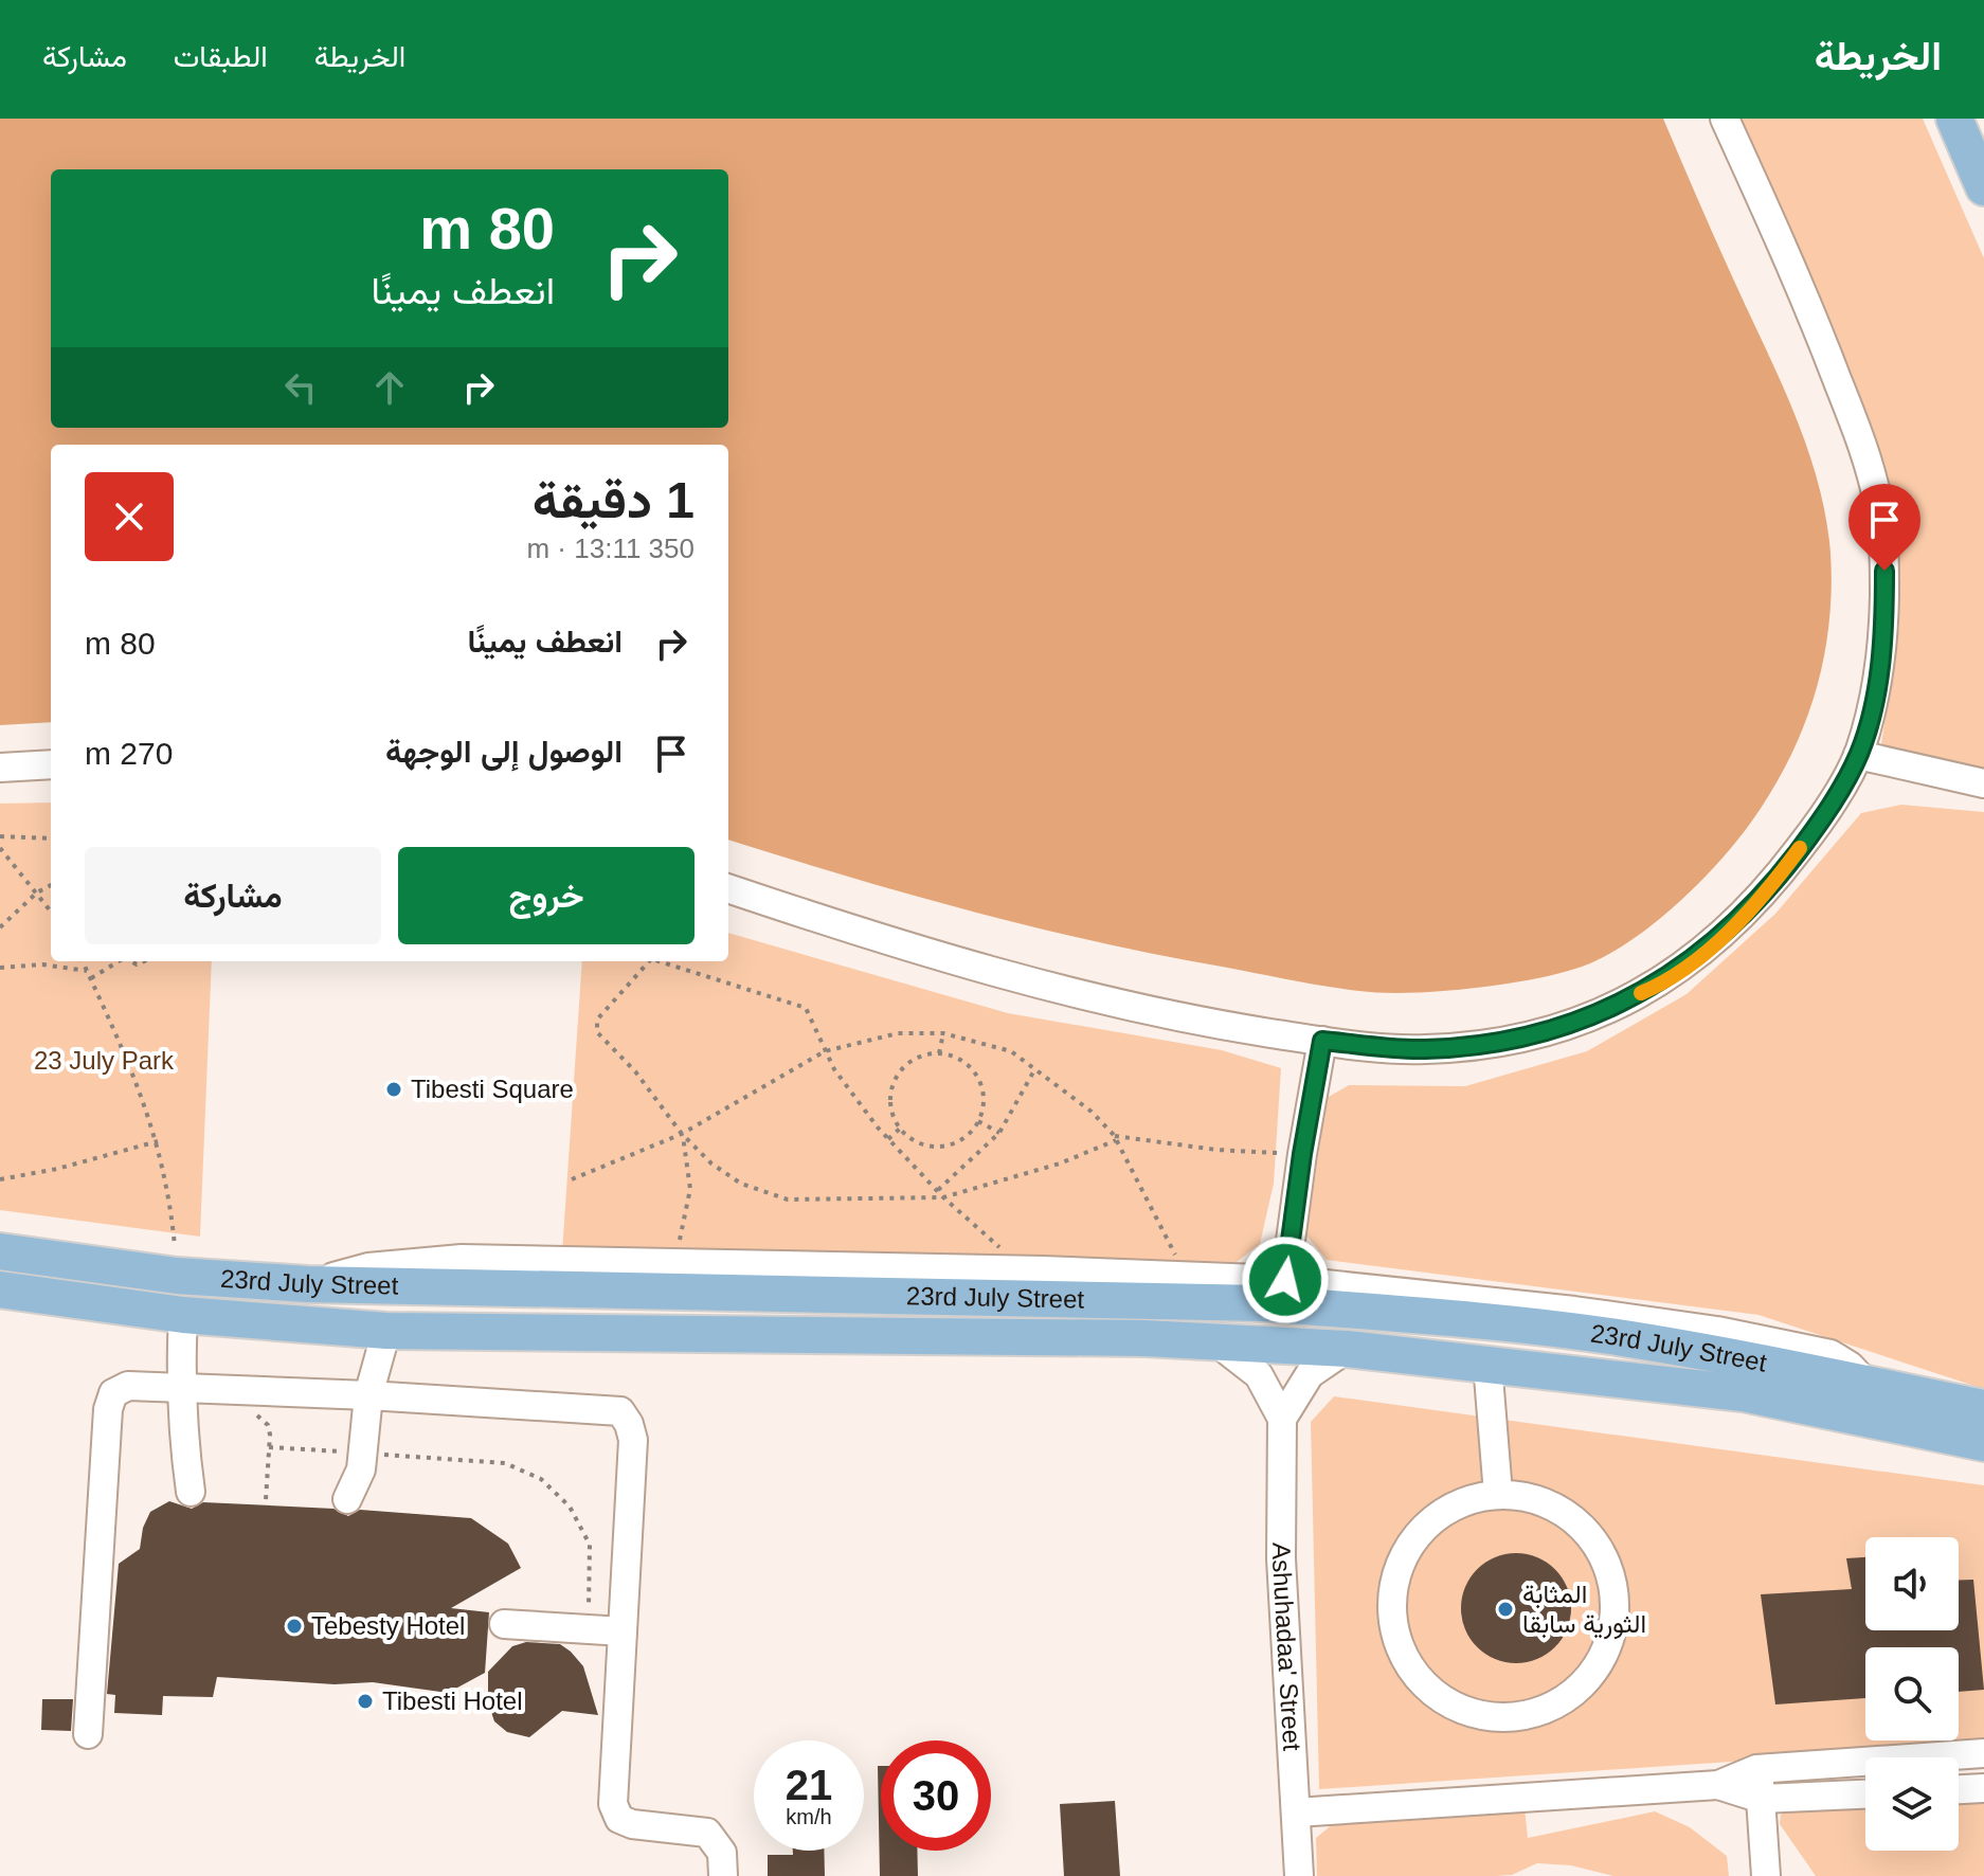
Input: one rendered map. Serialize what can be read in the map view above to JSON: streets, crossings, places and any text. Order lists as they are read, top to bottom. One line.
{"streets":{"main road":["23rd July Street"],"street":["Ashuhadaa' Street"]},"crossings":[["23rd July Street","Ashuhadaa' Street"]],"parks":["23 July Park"],"places":["Tibesti Square","المثابة الثورية سابقا","Tebesty Hotel","Tibesti Hotel"],"page":{"header":"الخريطة","nav":["الخريطة","الطبقات","مشاركة"],"turn":["80 m","انعطف يمينًا"],"heading":["1 دقيقة","350 m · 13:11"],"list":[{"name":"انعطف يمينًا","value":"80 m"},{"name":"الوصول إلى الوجهة","value":"270 m"}],"buttons":["خروج","مشاركة"],"speed":"21 km/h","limit":"30"}}
